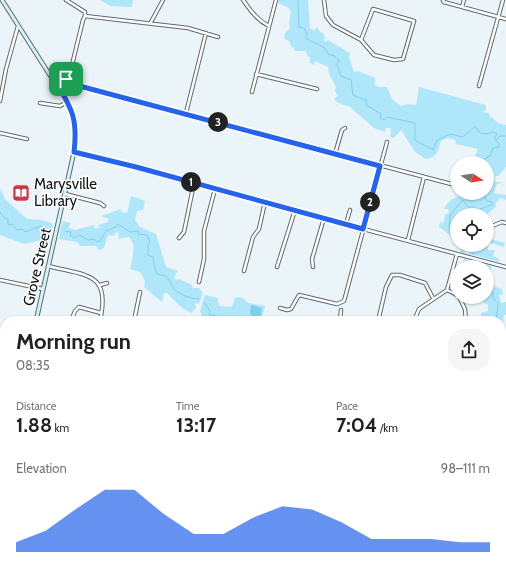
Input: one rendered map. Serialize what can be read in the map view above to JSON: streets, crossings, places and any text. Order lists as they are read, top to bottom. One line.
{"streets":{"street":["Grove Street"]},"places":{"library":["Marysville Library"]},"north":"right","page":{"pins":["3","1","2"],"heading":["Morning run","08:35"],"stats":[["Distance","1.88 km"],["Time","13:17"],["Pace","7:04 /km"]],"chart":["Elevation","98–111 m"]}}
